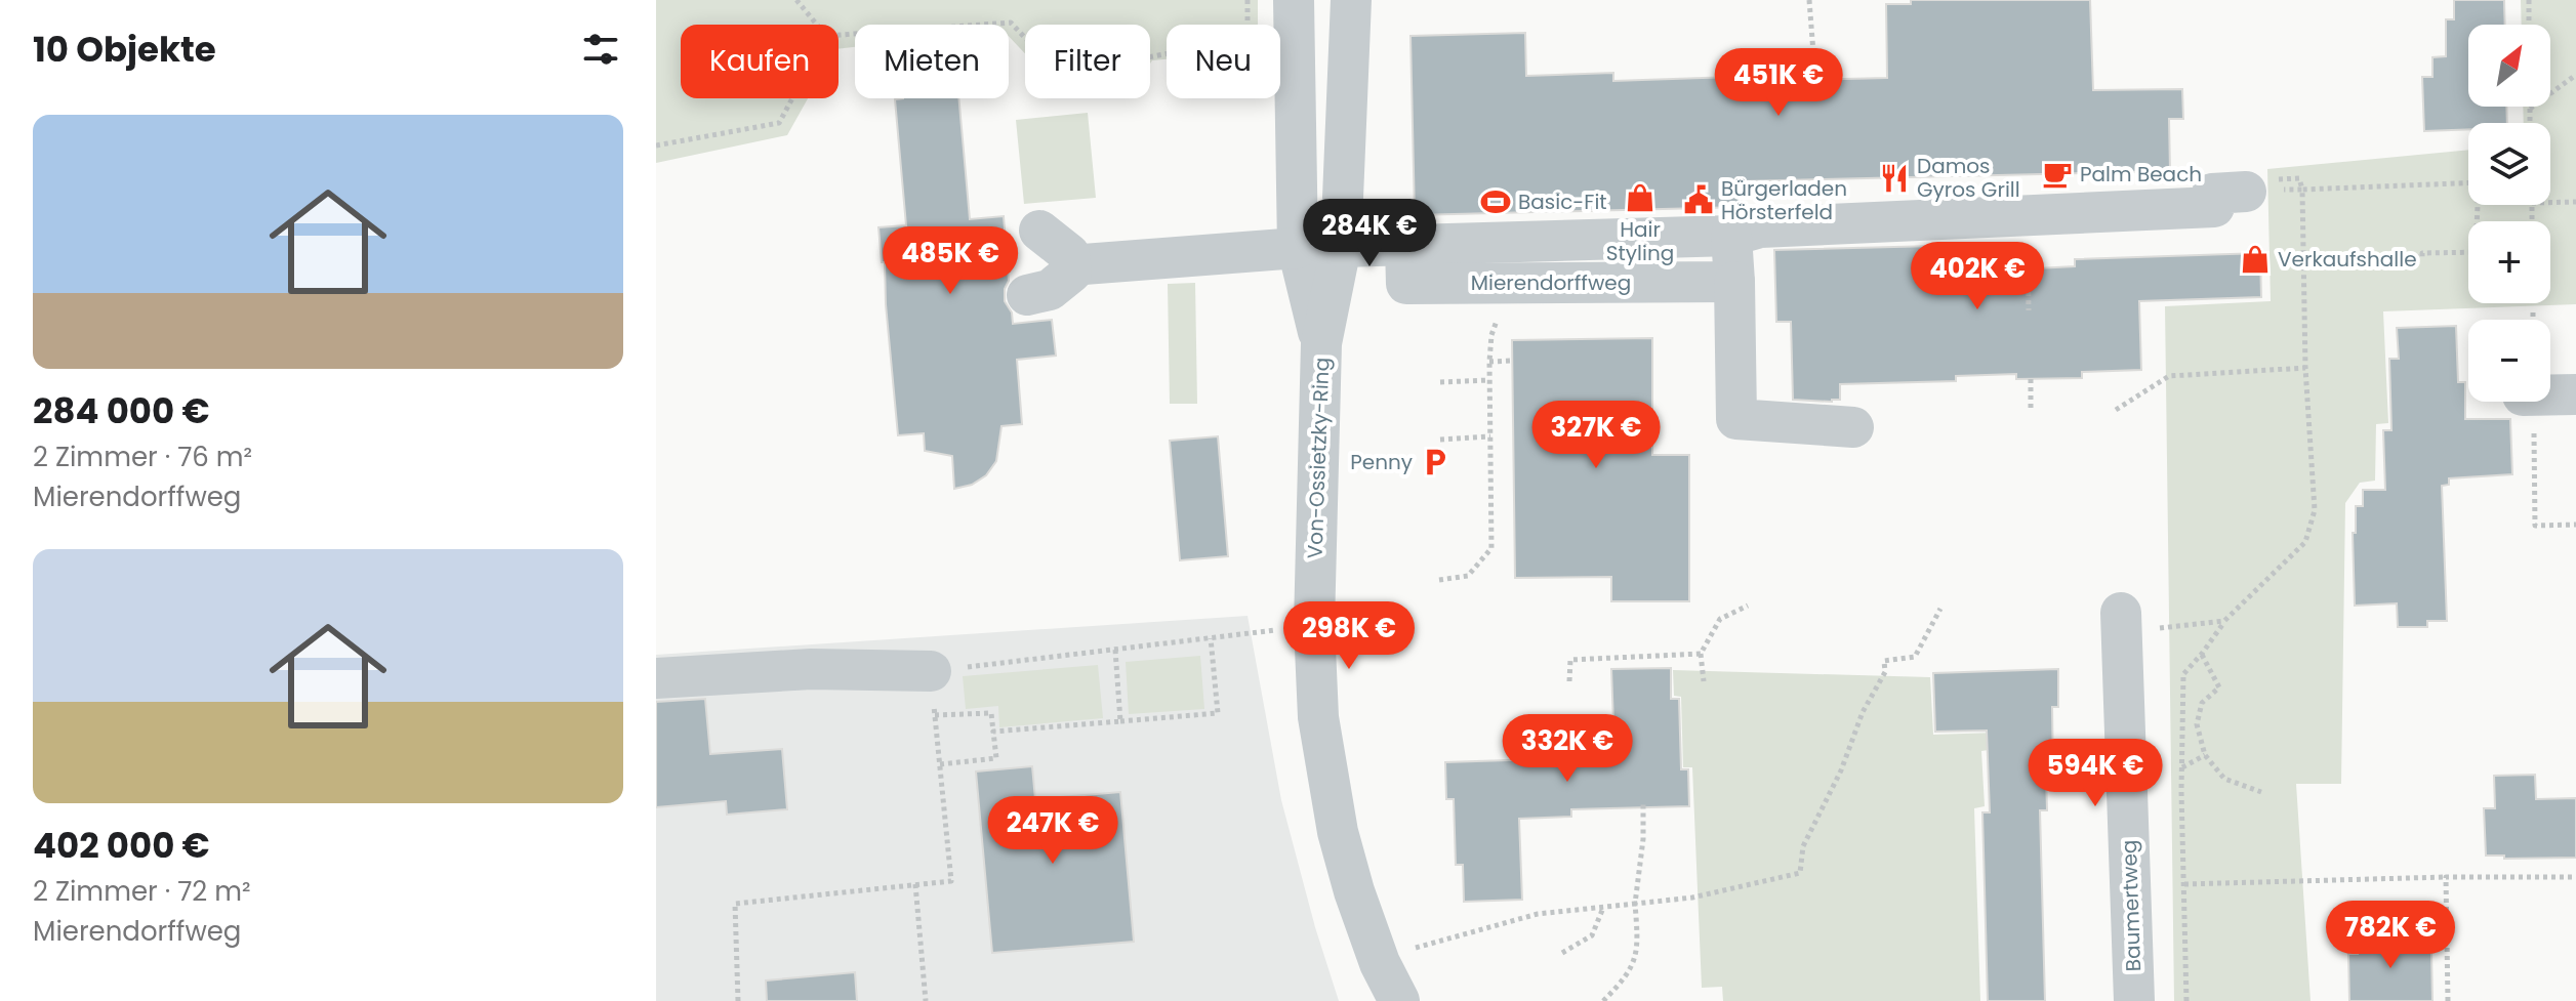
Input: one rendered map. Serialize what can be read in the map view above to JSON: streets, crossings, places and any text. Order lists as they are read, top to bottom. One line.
{"streets":{"street":["Mierendorffweg","Von-Ossietzky-Ring","Baumertweg"]},"crossings":[["Mierendorffweg","Von-Ossietzky-Ring"]],"places":{"cafe":["Palm Beach"],"restaurant":["Damos Gyros Grill"],"shop":["Hair Styling","Verkaufshalle"],"public building":["Bürgerladen Hörsterfeld"],"sports":["Basic-Fit"],"parking":["Penny"]},"north":"top right","page":{"heading":"10 Objekte","map_buttons":["+","−"],"chip":["Kaufen","Mieten","Filter","Neu"],"price":["451K €","284K €","485K €","402K €","327K €","298K €","332K €","594K €","247K €","782K €"],"list":[{"name":"284 000 €","note":"2 Zimmer · 76 m² · Mierendorffweg"},{"name":"402 000 €","note":"2 Zimmer · 72 m² · Mierendorffweg"}]}}
